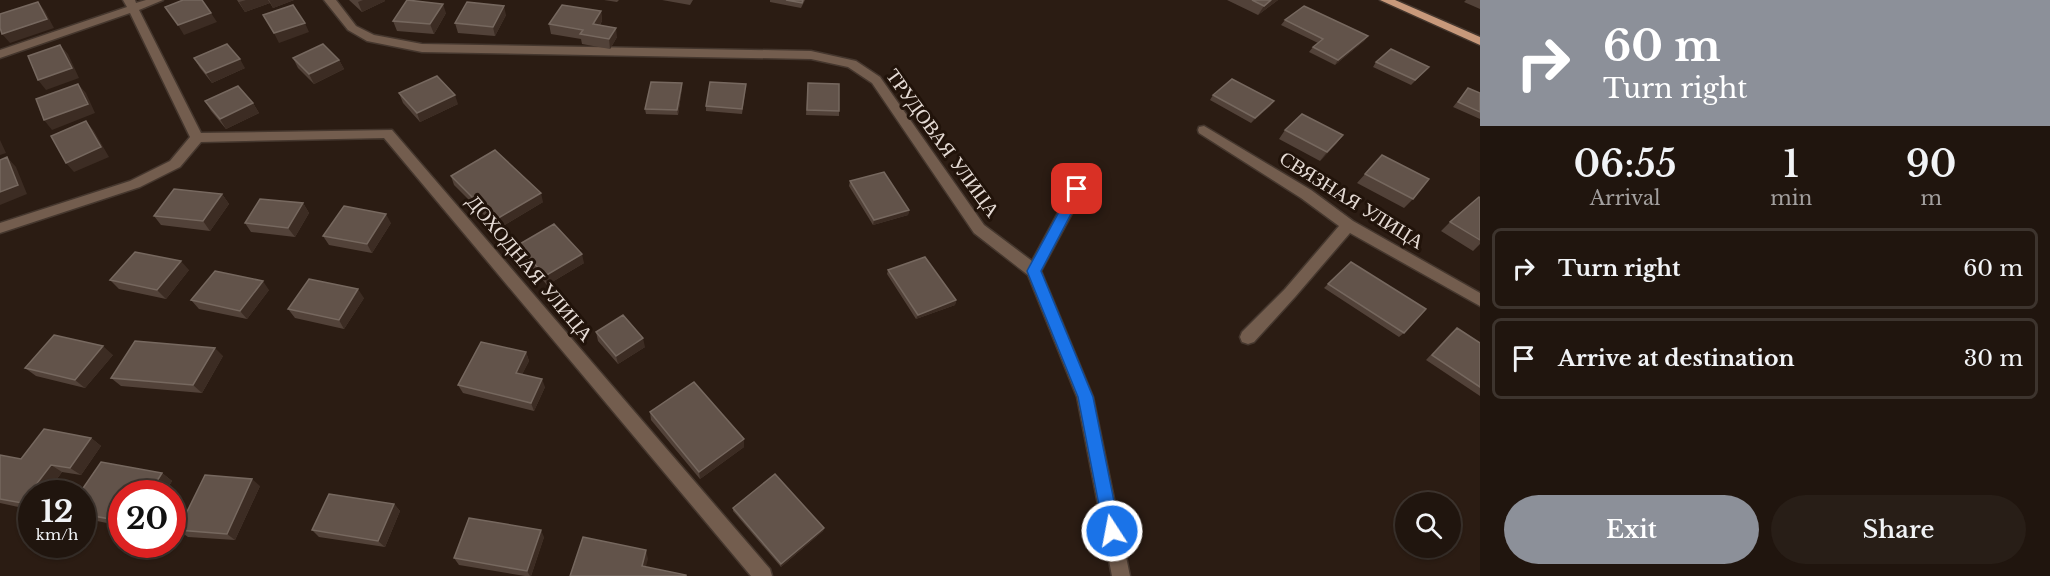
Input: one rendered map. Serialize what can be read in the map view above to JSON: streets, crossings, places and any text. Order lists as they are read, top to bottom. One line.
{"streets":{"lane":["ТРУДОВАЯ УЛИЦА","СВЯЗНАЯ УЛИЦА","ДОХОДНАЯ УЛИЦА"]},"page":{"turn":["60 m","Turn right"],"eta":["06:55","Arrival","1","min","90","m"],"list":[{"name":"Turn right","value":"60 m"},{"name":"Arrive at destination","value":"30 m"}],"speed":"12 km/h","limit":"20","buttons":["Exit","Share"]}}
